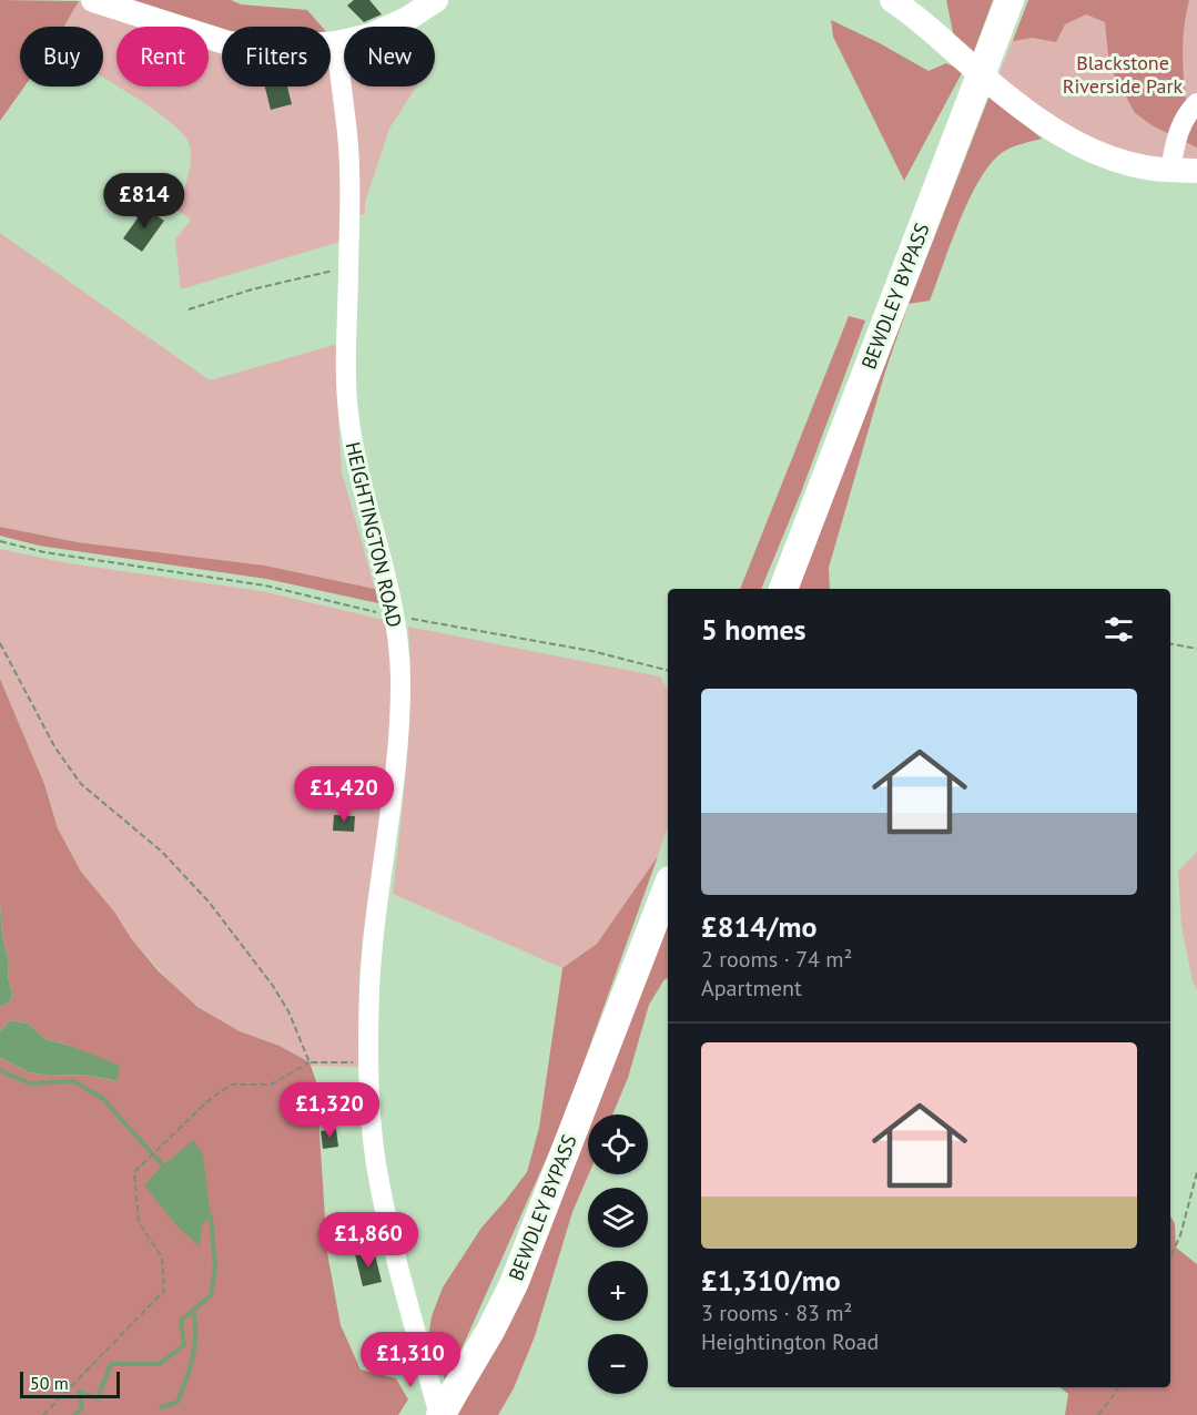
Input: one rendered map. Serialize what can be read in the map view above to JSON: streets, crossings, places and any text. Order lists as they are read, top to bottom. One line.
{"streets":{"highway":["BEWDLEY BYPASS"],"street":["HEIGHTINGTON ROAD"]},"crossings":[["BEWDLEY BYPASS","HEIGHTINGTON ROAD"]],"parks":["Blackstone Riverside Park"],"scale_bar":"50 m","page":{"chip":["Buy","Rent","Filters","New"],"price":["£814","£1,420","£1,320","£1,860","£1,310"],"heading":"5 homes","list":[{"name":"£814/mo","note":"2 rooms · 74 m² · Apartment"},{"name":"£1,310/mo","note":"3 rooms · 83 m² · Heightington Road"}],"map_buttons":["+","−"],"scale":"50 m"}}
